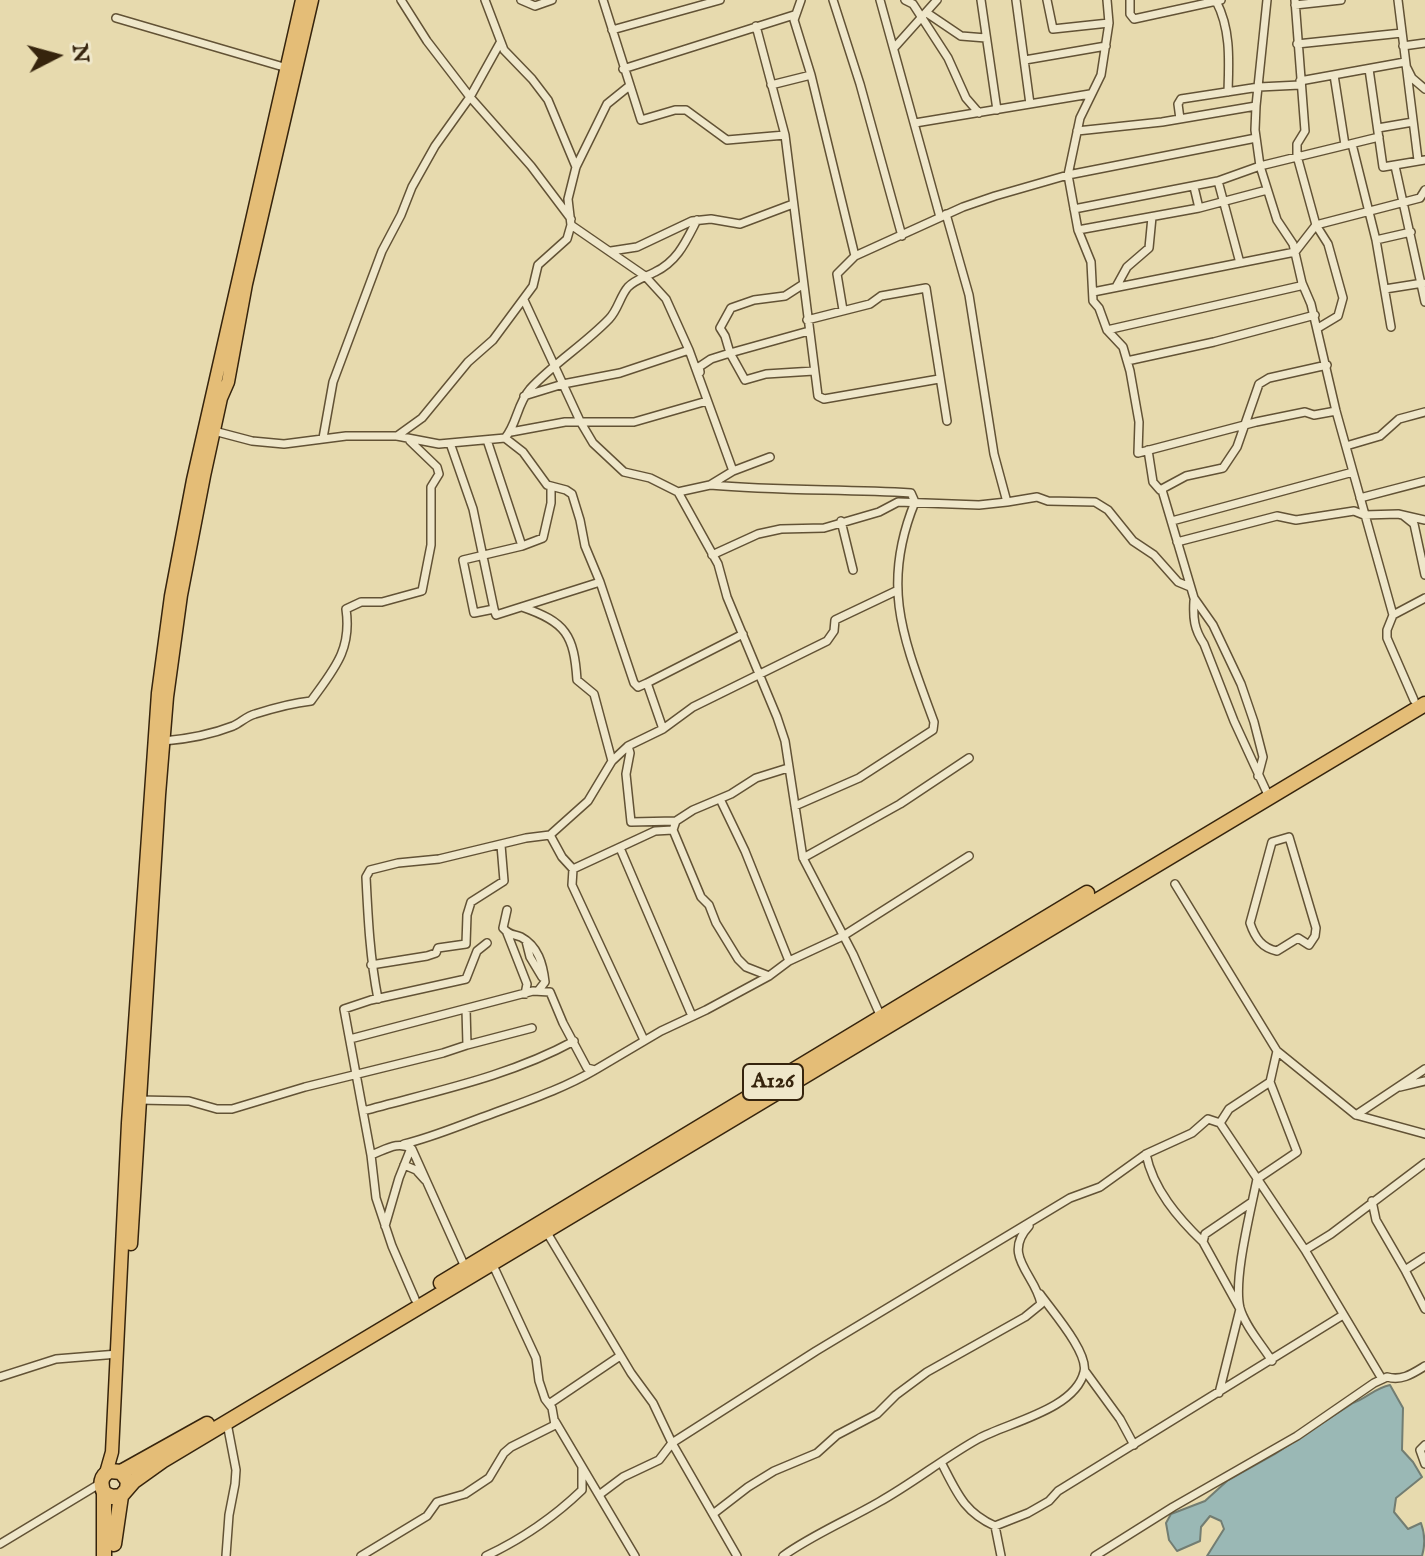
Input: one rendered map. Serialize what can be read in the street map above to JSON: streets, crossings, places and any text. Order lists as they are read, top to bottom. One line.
{"streets":{"highway":["A126"]},"north":"right"}
